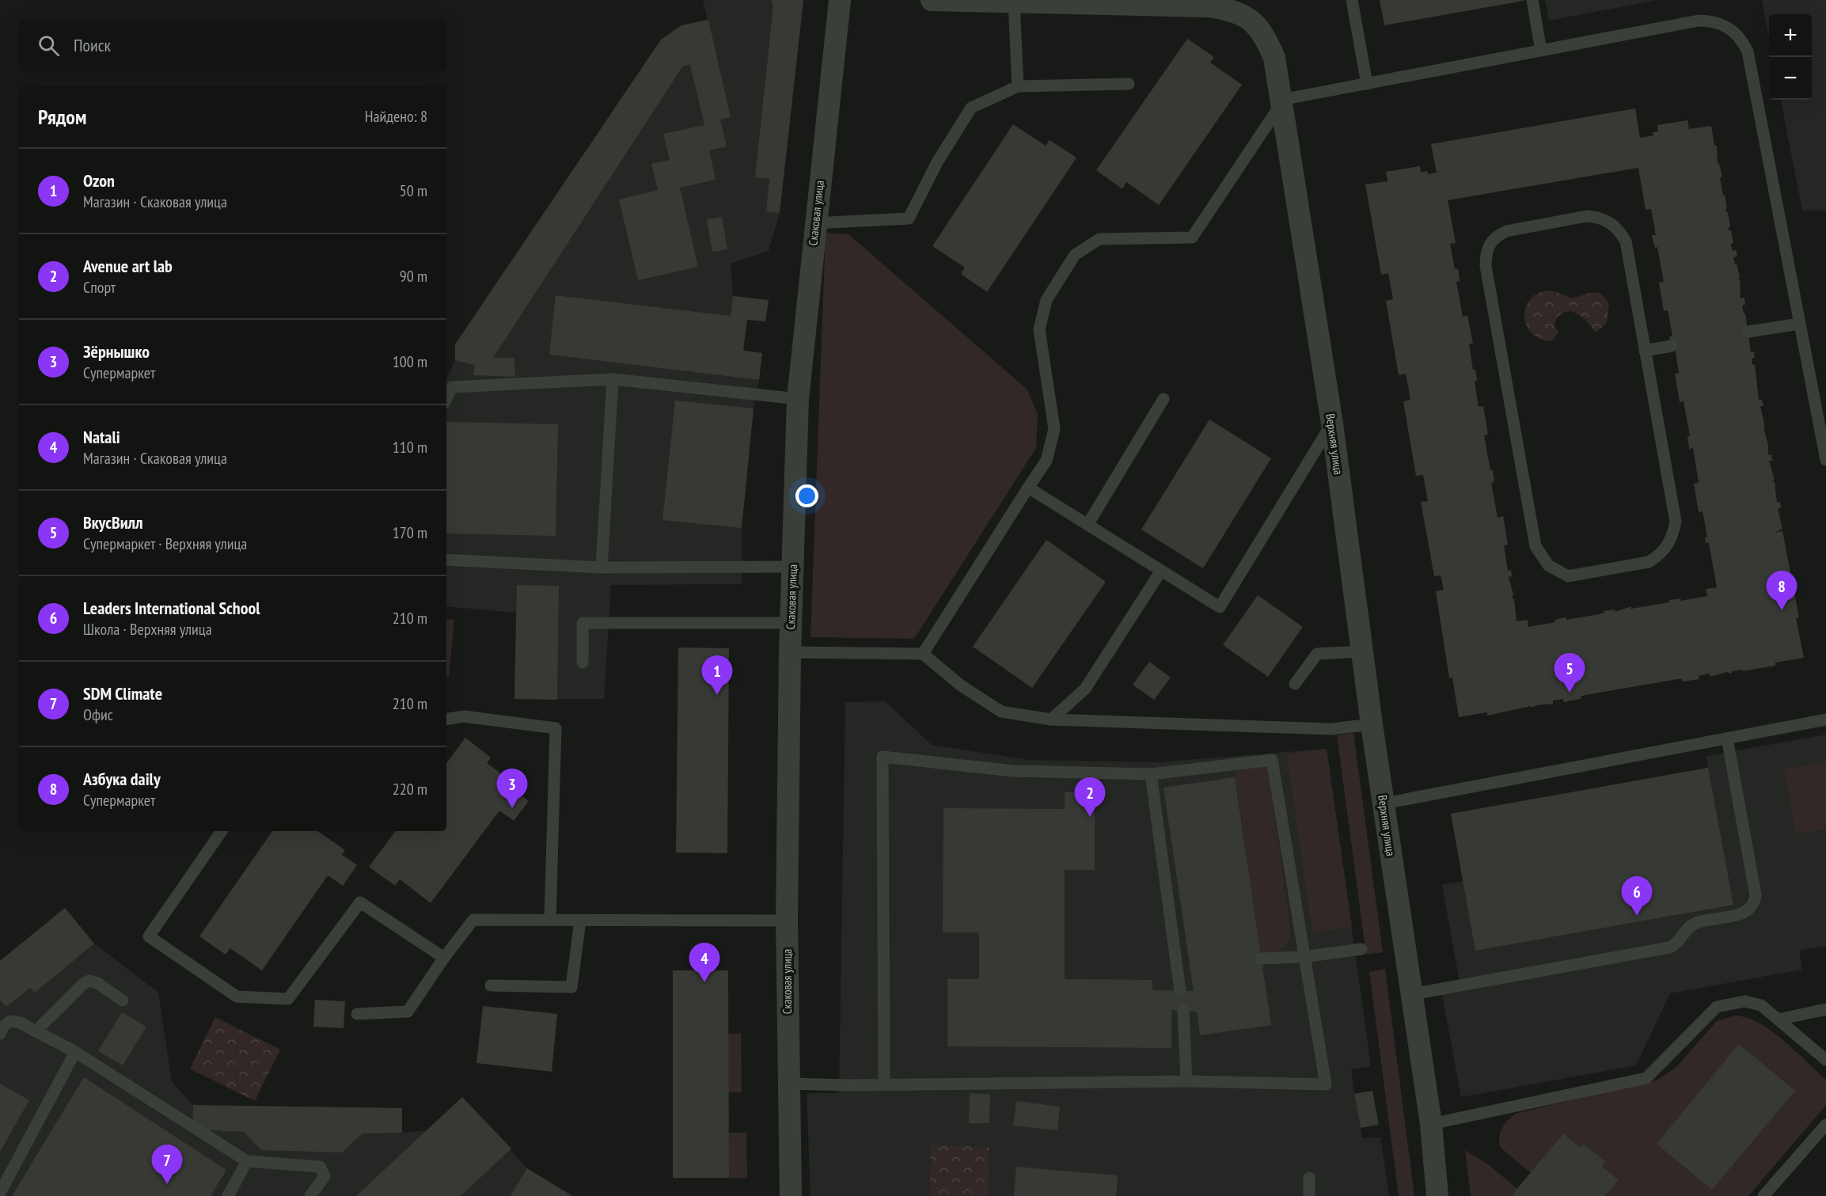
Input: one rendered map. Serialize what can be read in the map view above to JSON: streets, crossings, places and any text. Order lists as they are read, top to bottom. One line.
{"streets":{"street":["Скаковая улица","Верхняя улица"]},"page":{"map_buttons":["+","−"],"search":"Поиск","heading":["Рядом","Найдено: 8"],"list":[{"mark":"1","name":"Ozon","note":"Магазин · Скаковая улица","value":"50 m"},{"mark":"2","name":"Avenue art lab","note":"Спорт","value":"90 m"},{"mark":"3","name":"Зёрнышко","note":"Супермаркет","value":"100 m"},{"mark":"4","name":"Natali","note":"Магазин · Скаковая улица","value":"110 m"},{"mark":"5","name":"ВкусВилл","note":"Супермаркет · Верхняя улица","value":"170 m"},{"mark":"6","name":"Leaders International School","note":"Школа · Верхняя улица","value":"210 m"},{"mark":"7","name":"SDM Climate","note":"Офис","value":"210 m"},{"mark":"8","name":"Азбука daily","note":"Супермаркет","value":"220 m"}],"pins":["8","5","1","3","2","6","4","7"]}}
